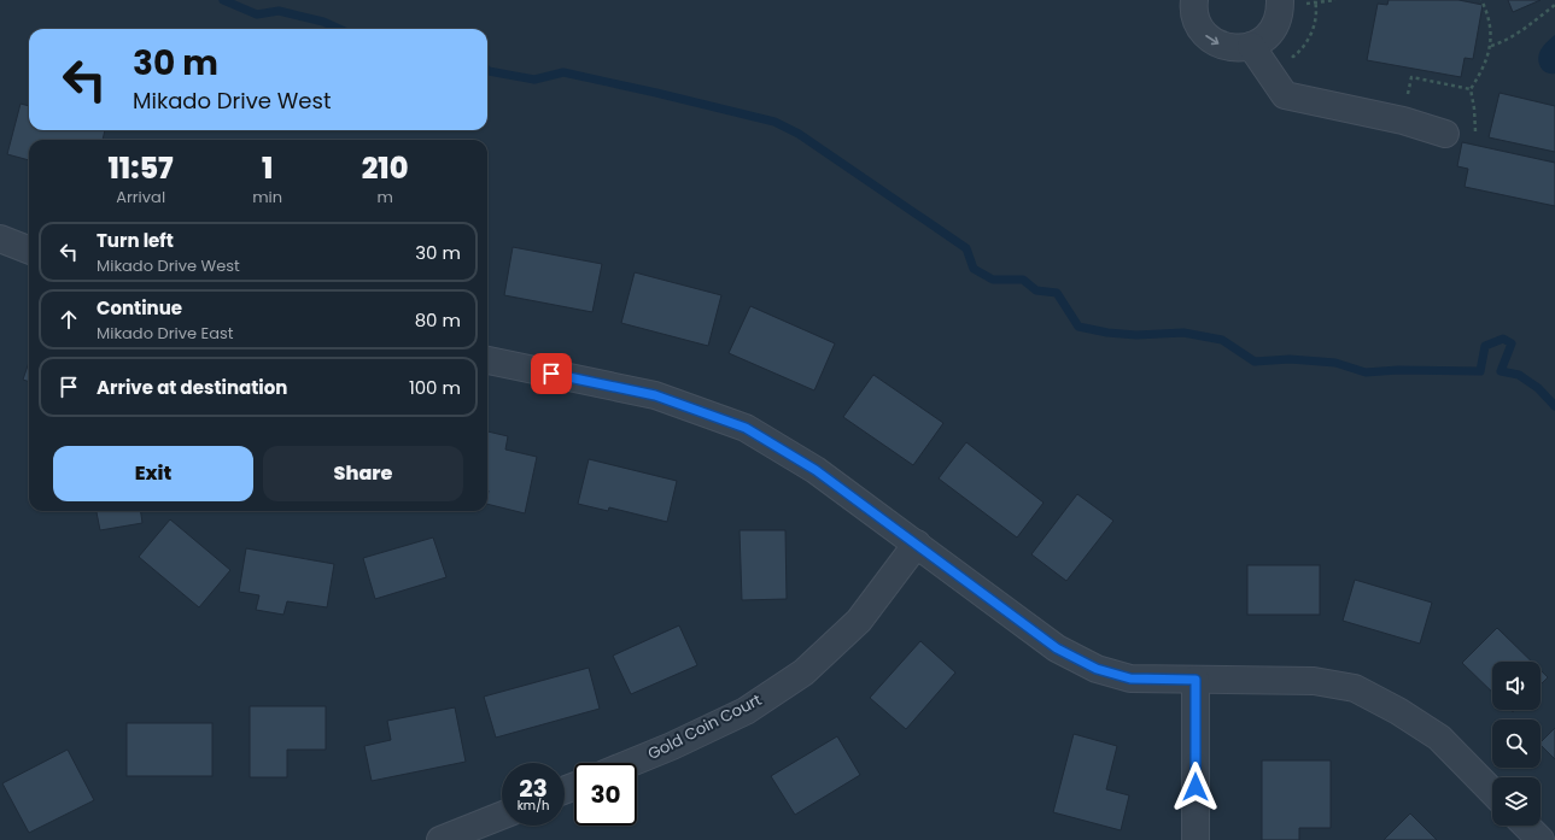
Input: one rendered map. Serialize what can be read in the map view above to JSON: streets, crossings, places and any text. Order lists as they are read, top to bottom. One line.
{"streets":{"street":["Gold Coin Court"]},"page":{"turn":["30 m","Mikado Drive West"],"eta":["11:57","Arrival","1","min","210","m"],"list":[{"name":"Turn left","note":"Mikado Drive West","value":"30 m"},{"name":"Continue","note":"Mikado Drive East","value":"80 m"},{"name":"Arrive at destination","value":"100 m"}],"buttons":["Exit","Share"],"speed":"23 km/h","limit":"30"}}
